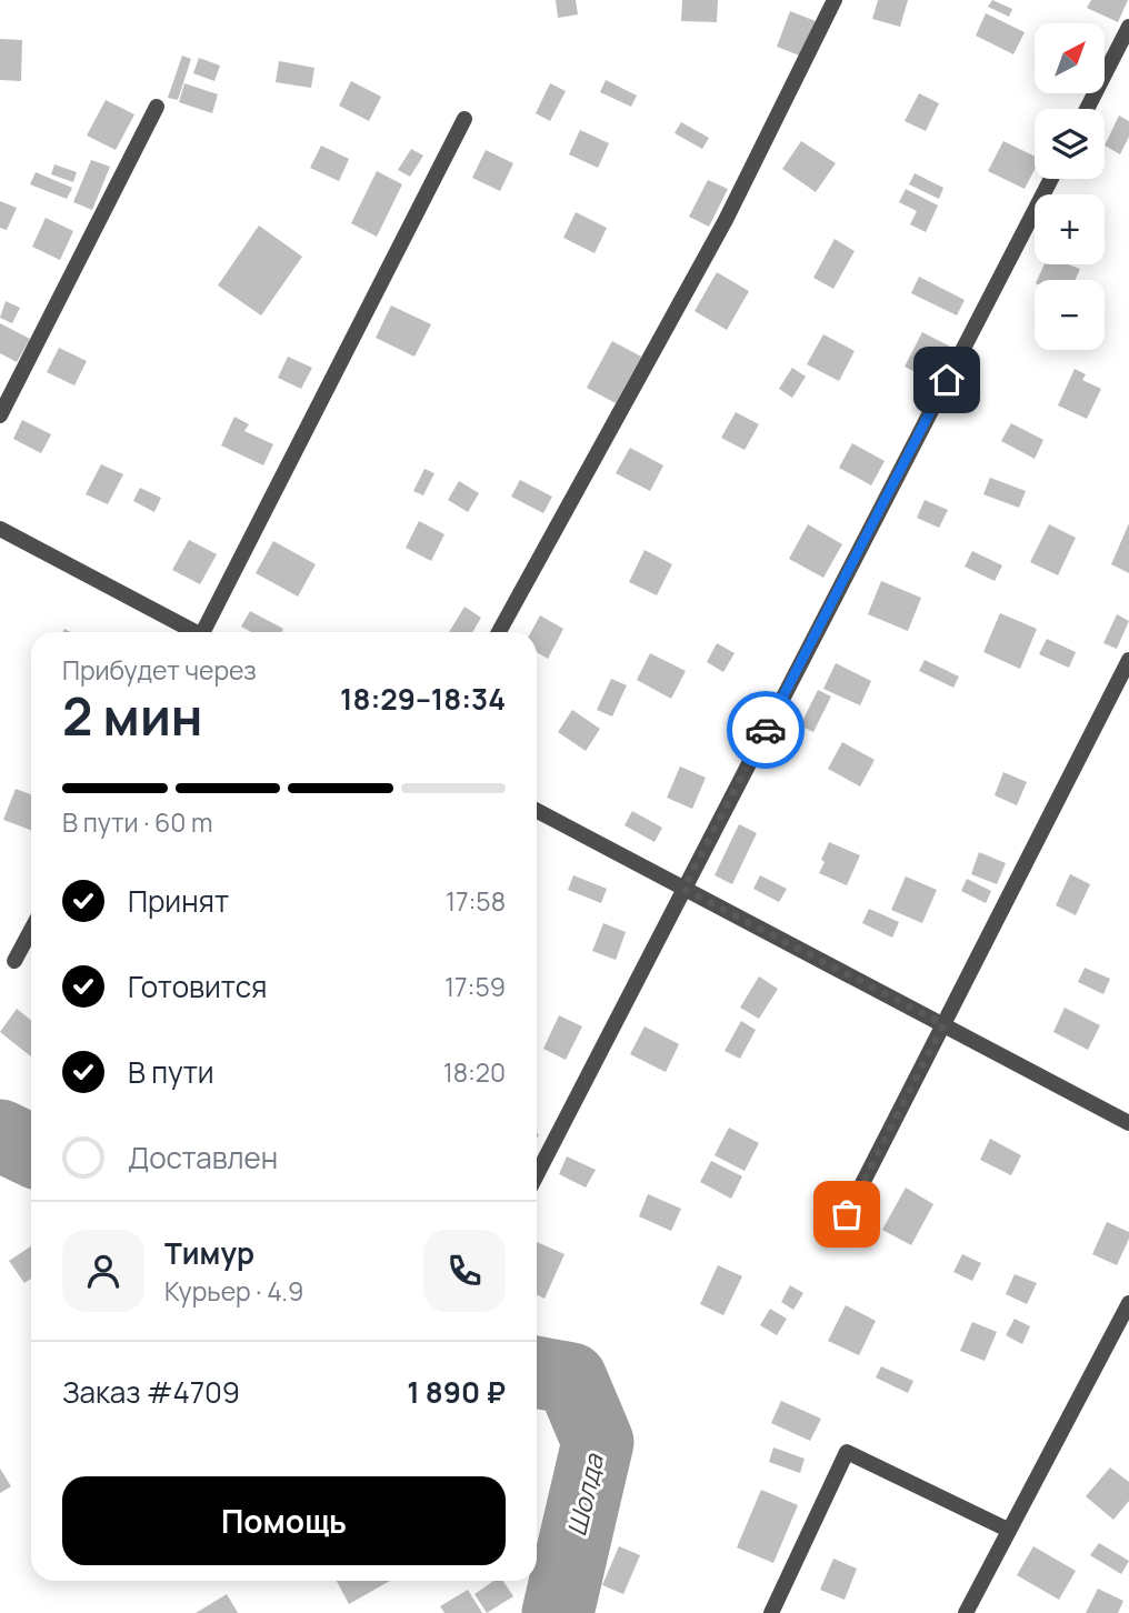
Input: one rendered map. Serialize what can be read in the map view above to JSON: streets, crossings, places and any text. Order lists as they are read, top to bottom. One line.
{"water":["Шолда"],"north":"top right","page":{"map_buttons":["+","−"],"heading":["2 мин","Прибудет через","18:29–18:34"],"panel":["Тимур","Курьер · 4.9","Заказ #4709","1 890 ₽"],"bar":"В пути · 60 m","list":[["Принят","17:58"],["Готовится","17:59"],["В пути","18:20"],"Доставлен"],"buttons":"Помощь"}}
